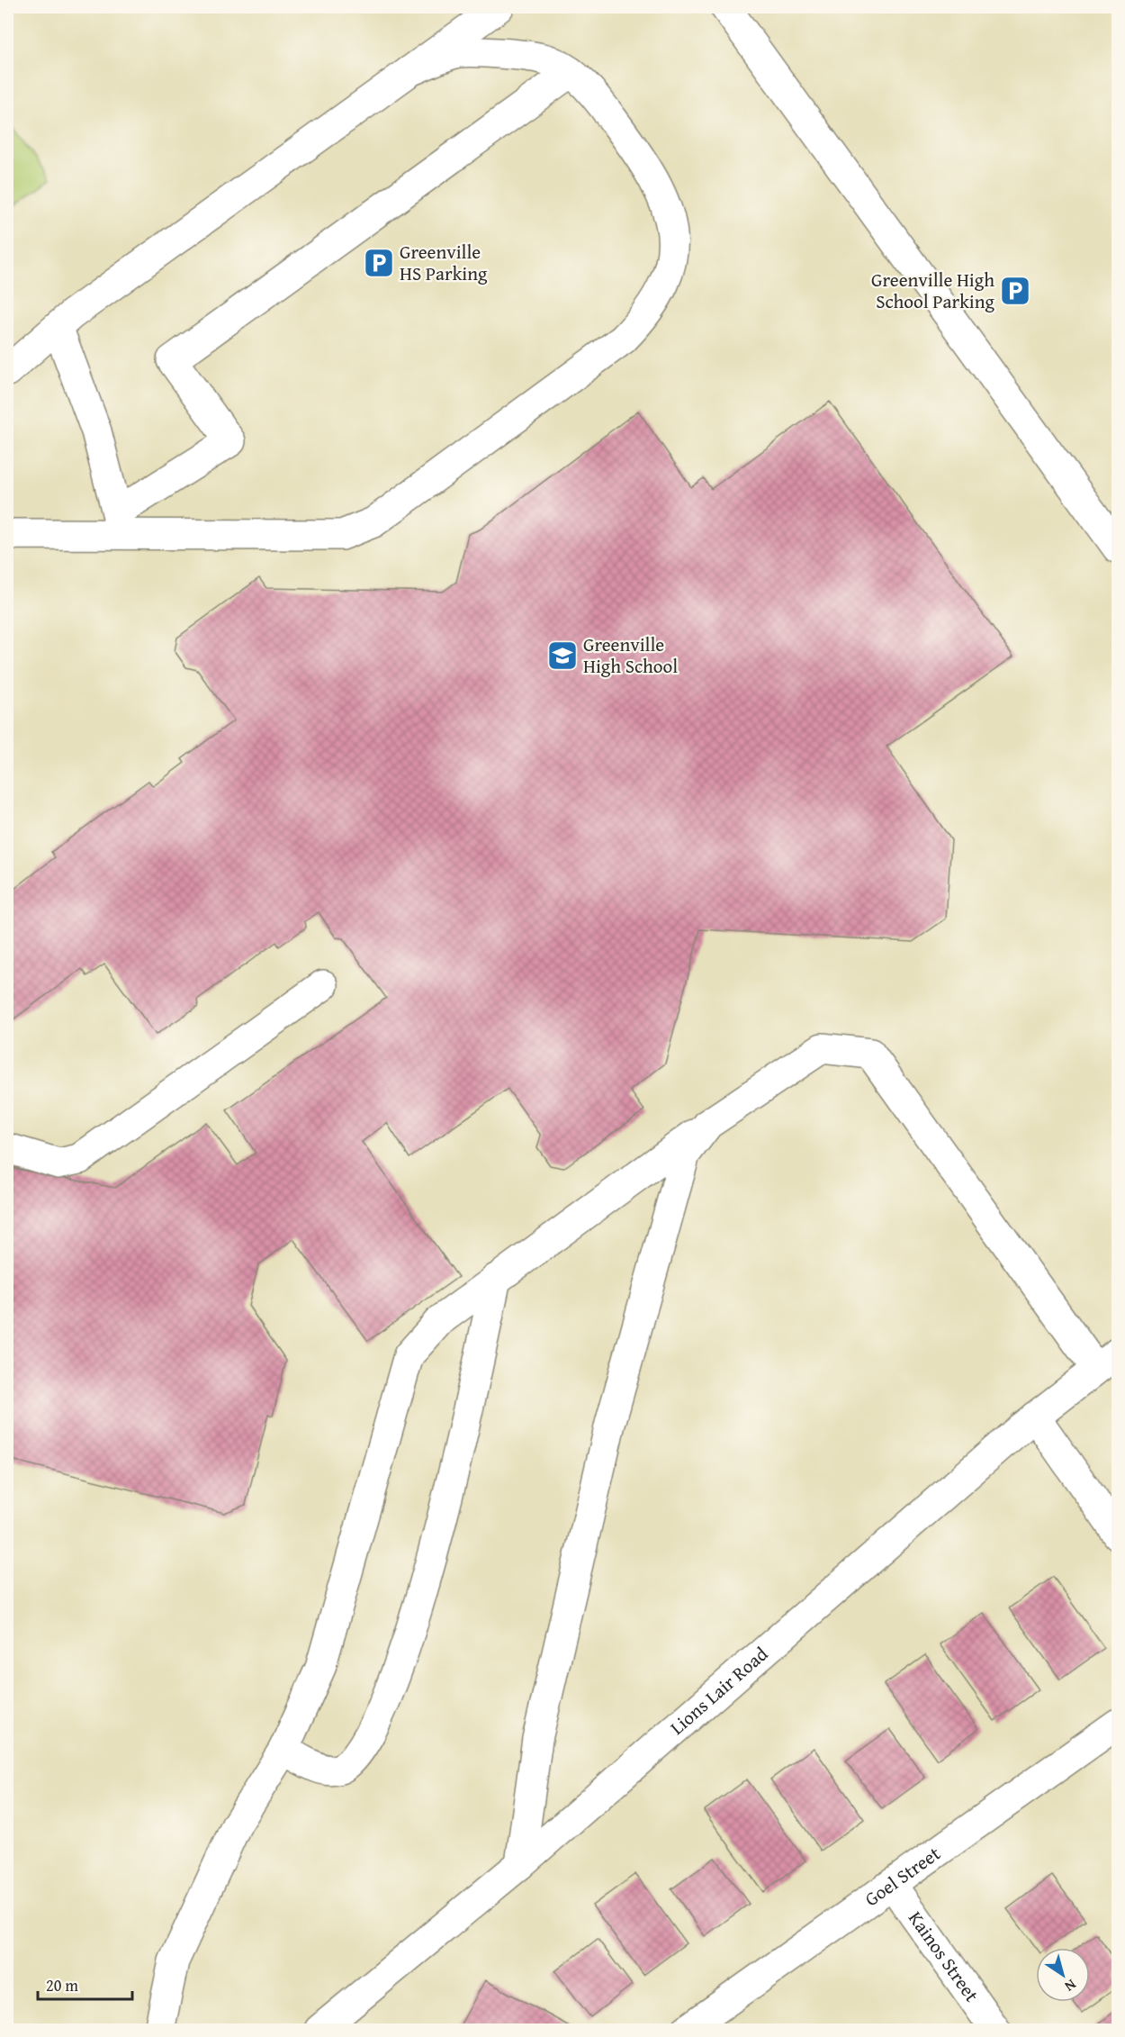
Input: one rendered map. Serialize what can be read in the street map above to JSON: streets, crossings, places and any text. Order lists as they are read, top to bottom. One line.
{"streets":{"street":["Lions Lair Road","Goel Street","Kainos Street"]},"crossings":[["Goel Street","Kainos Street"]],"places":{"parking":["Greenville HS Parking","Greenville High School Parking"],"school or university":["Greenville High School"]},"scale_bar":"20 m","north":"bottom right"}
